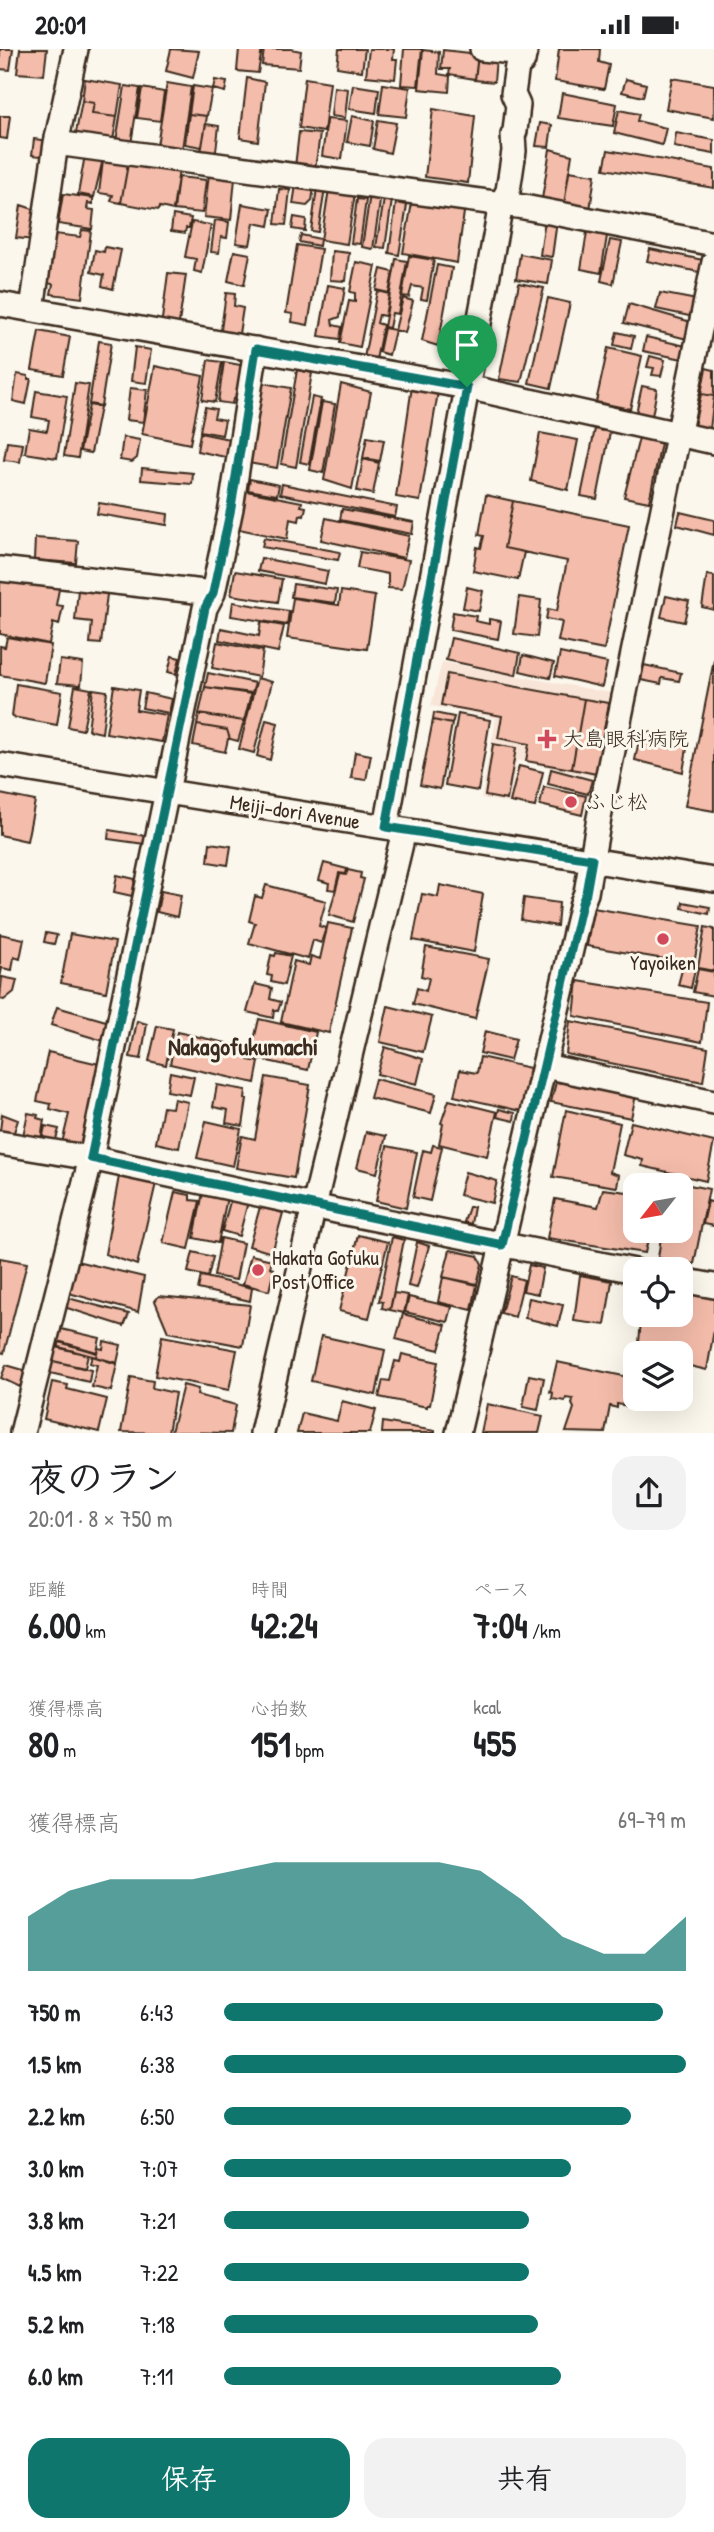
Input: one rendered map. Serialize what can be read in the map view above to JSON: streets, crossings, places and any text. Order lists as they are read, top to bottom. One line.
{"streets":{"street":["Meiji-dori Avenue"]},"districts":["Nakagofukumachi"],"places":{"health":["大島眼科病院"],"other":["ふじ松","Yayoiken","Hakata Gofuku Post Office"]},"north":"bottom left","page":{"status":"20:01","heading":["夜のラン","20:01 · 8 × 750 m"],"stats":[["距離","6.00 km"],["時間","42:24"],["ペース","7:04 /km"],["獲得標高","80 m"],["心拍数","151 bpm"],["kcal","455"]],"chart":["獲得標高","69–79 m"],"list":[{"name":"750 m","note":"6:43"},{"name":"1.5 km","note":"6:38"},{"name":"2.2 km","note":"6:50"},{"name":"3.0 km","note":"7:07"},{"name":"3.8 km","note":"7:21"},{"name":"4.5 km","note":"7:22"},{"name":"5.2 km","note":"7:18"},{"name":"6.0 km","note":"7:11"}],"buttons":["保存","共有"]}}
